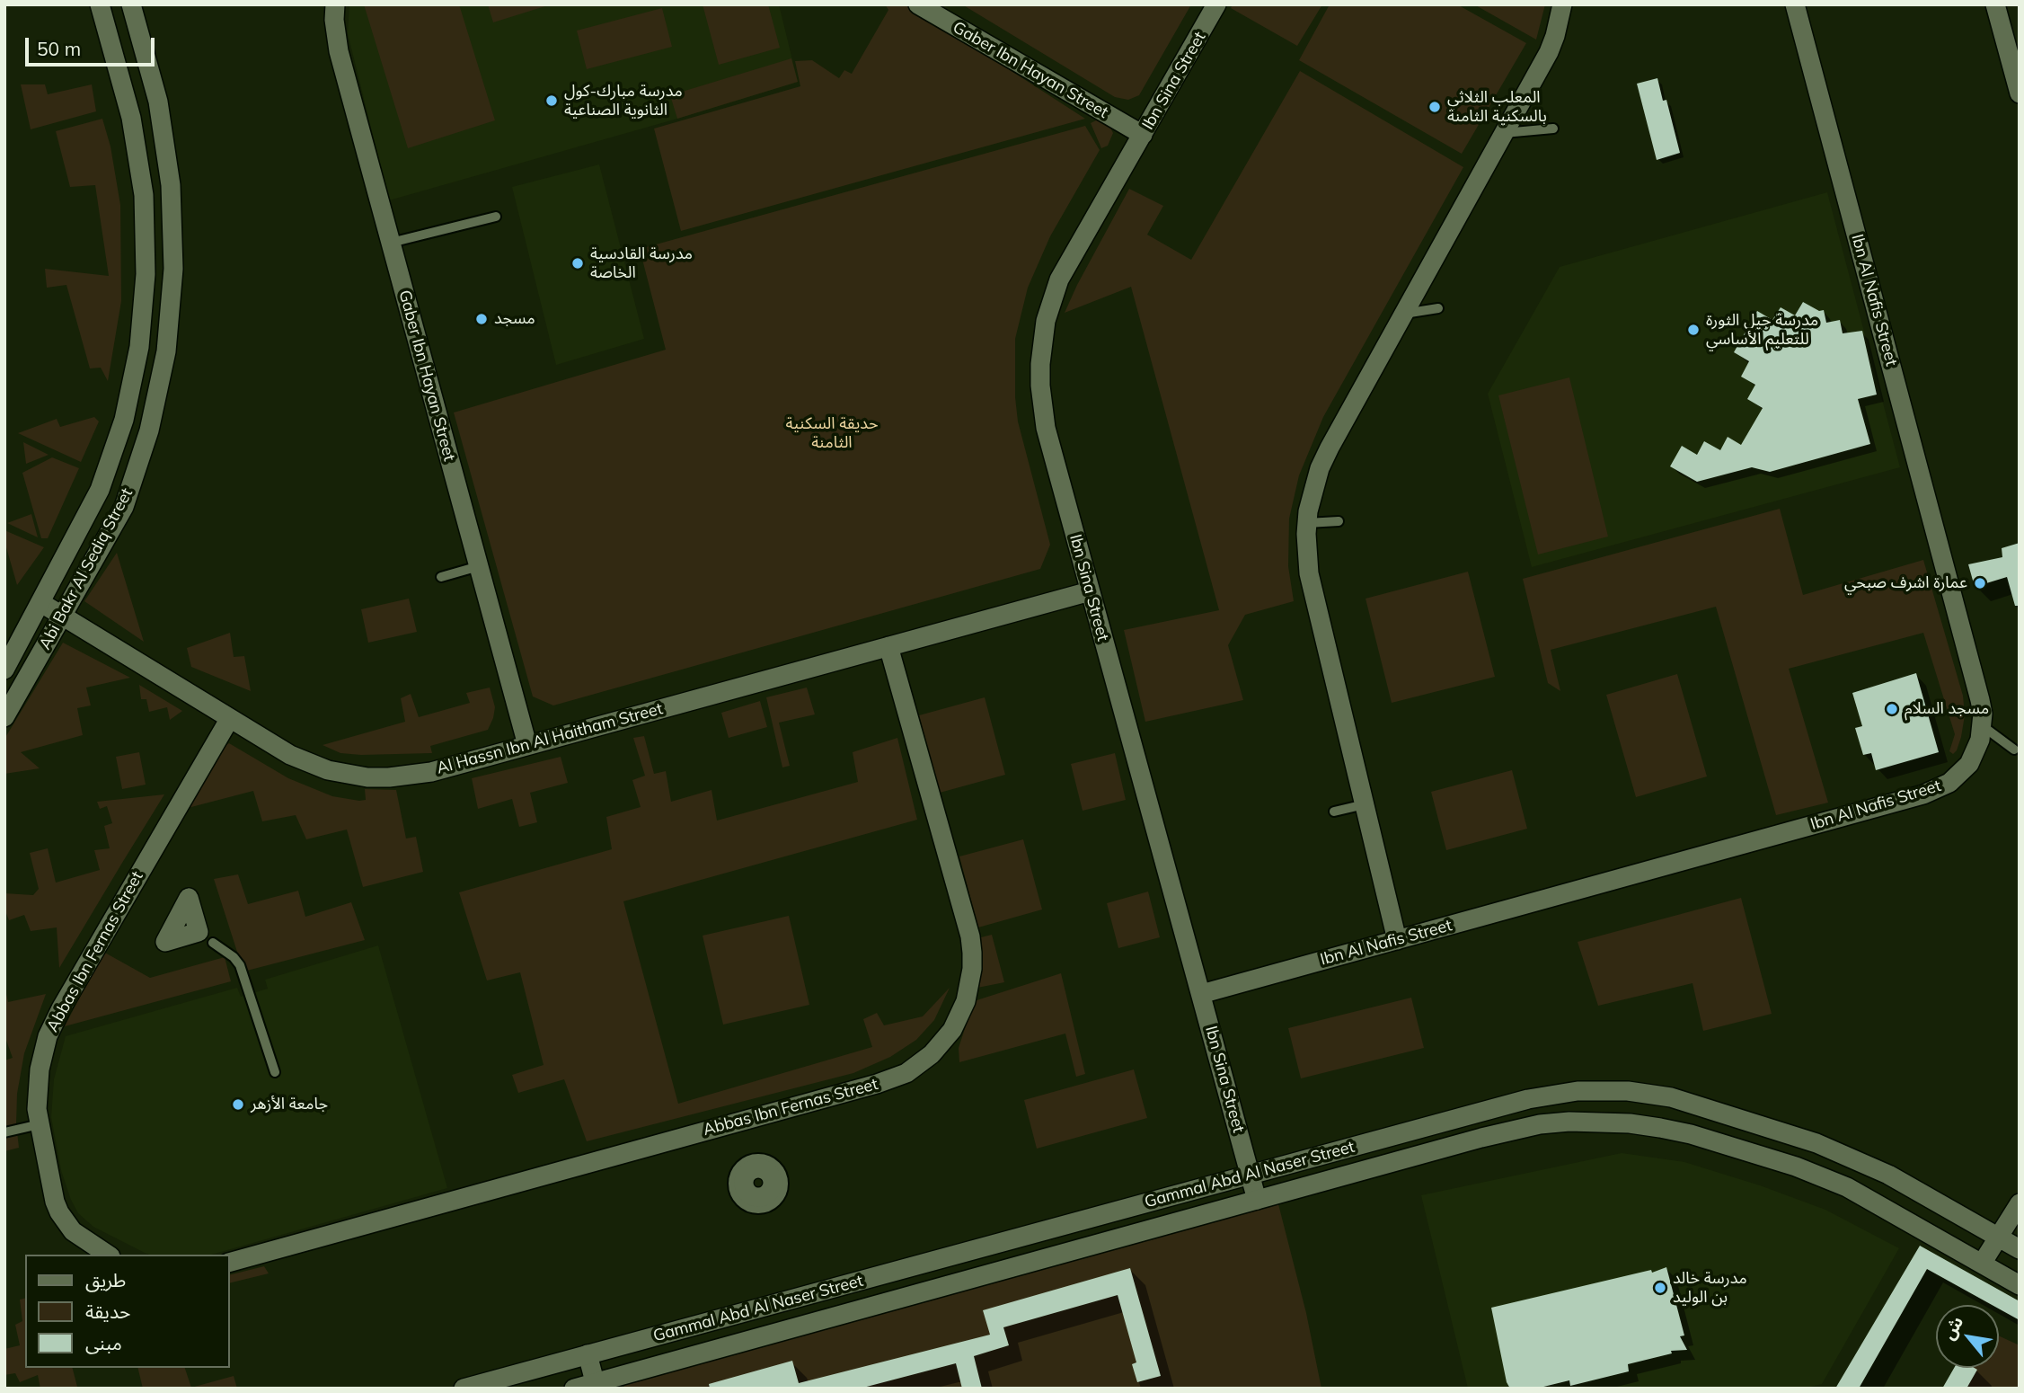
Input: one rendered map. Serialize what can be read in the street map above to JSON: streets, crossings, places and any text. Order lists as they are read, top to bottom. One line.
{"streets":{"street":["Gaber Ibn Hayan Street","Ibn Sina Street","Ibn Al Nafis Street","Abi Bakr Al Sediq Street","Al Hassn Ibn Al Haitham Street","Abbas Ibn Fernas Street","Gammal Abd Al Naser Street"]},"crossings":[["Gaber Ibn Hayan Street","Ibn Sina Street"],["Gaber Ibn Hayan Street","Al Hassn Ibn Al Haitham Street"],["Ibn Sina Street","Ibn Al Nafis Street"],["Ibn Sina Street","Al Hassn Ibn Al Haitham Street"],["Ibn Sina Street","Gammal Abd Al Naser Street"],["Abi Bakr Al Sediq Street","Al Hassn Ibn Al Haitham Street"],["Al Hassn Ibn Al Haitham Street","Abbas Ibn Fernas Street"]],"parks":["حديقة السكنية الثامنة"],"places":["مدرسة مبارك-كول الثانوية الصناعية","المعلب الثلاثي بالسكنية الثامنة","مدرسة القادسية الخاصة","مسجد","مدرسة جيل الثورة للتعليم الأساسي","عمارة اشرف صبحي","مسجد السلام","جامعة الأزهر","مدرسة خالد بن الوليد"],"legend":["طريق","حديقة","مبنى"],"scale_bar":"50 m","north":"top left"}
